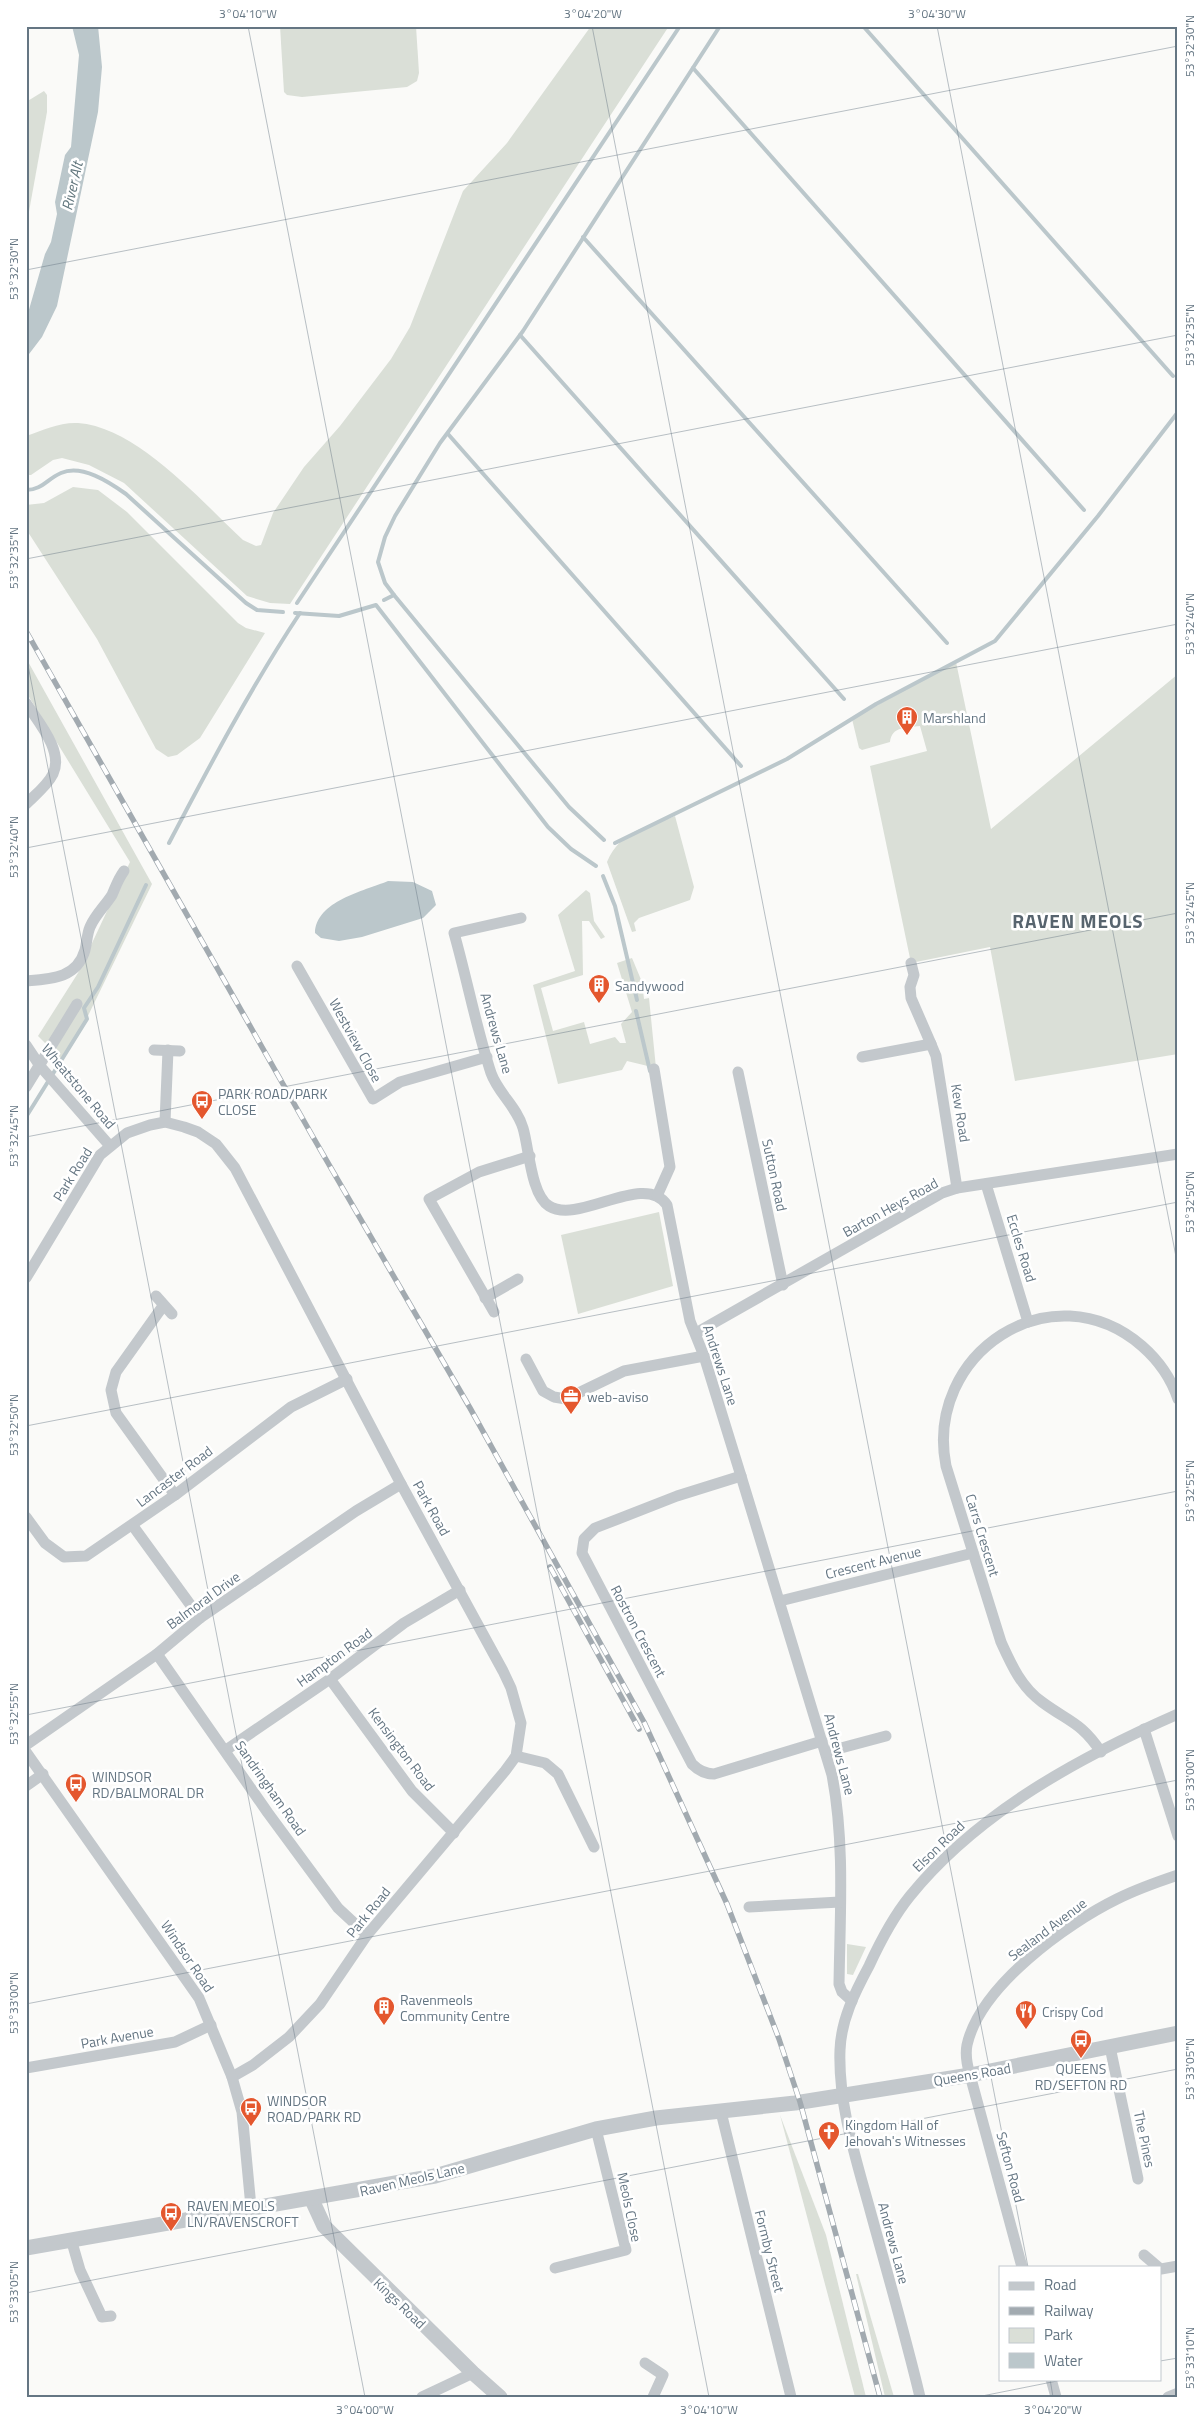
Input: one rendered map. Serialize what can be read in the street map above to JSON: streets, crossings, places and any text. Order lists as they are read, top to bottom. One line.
{"streets":{"street":["Andrews Lane","Westview Close","Wheatstone Road","Kew Road","Park Road","Sutton Road","Barton Heys Road","Eccles Road","Lancaster Road","Carrs Crescent","Crescent Avenue","Balmoral Drive","Rostron Crescent","Hampton Road","Kensington Road","Sandringham Road","Elson Road","Sealand Avenue","Windsor Road","Park Avenue","Queens Road","The Pines","Sefton Road","Raven Meols Lane","Meols Close","Formby Street","Kings Road"]},"crossings":[["Andrews Lane","Westview Close"],["Andrews Lane","Barton Heys Road"],["Andrews Lane","Crescent Avenue"],["Andrews Lane","Rostron Crescent"],["Andrews Lane","Elson Road"],["Andrews Lane","Queens Road"],["Wheatstone Road","Park Road"],["Kew Road","Barton Heys Road"],["Park Road","Lancaster Road"],["Park Road","Balmoral Drive"],["Park Road","Hampton Road"],["Park Road","Kensington Road"],["Park Road","Sandringham Road"],["Park Road","Windsor Road"],["Sutton Road","Barton Heys Road"],["Barton Heys Road","Eccles Road"],["Eccles Road","Carrs Crescent"],["Carrs Crescent","Crescent Avenue"],["Carrs Crescent","Elson Road"],["Balmoral Drive","Sandringham Road"],["Hampton Road","Kensington Road"],["Hampton Road","Sandringham Road"],["Elson Road","Queens Road"],["Sealand Avenue","Queens Road"],["Sealand Avenue","Sefton Road"],["Windsor Road","Park Avenue"],["Windsor Road","Raven Meols Lane"],["Queens Road","The Pines"],["Queens Road","Sefton Road"],["Queens Road","Raven Meols Lane"],["Raven Meols Lane","Meols Close"],["Raven Meols Lane","Formby Street"],["Raven Meols Lane","Kings Road"]],"districts":["RAVEN MEOLS"],"water":["River Alt"],"places":{"building":["Marshland","Sandywood","Ravenmeols Community Centre"],"bus stop":["PARK ROAD/PARK CLOSE","WINDSOR RD/BALMORAL DR","QUEENS RD/SEFTON RD","WINDSOR ROAD/PARK RD","RAVEN MEOLS LN/RAVENSCROFT"],"office":["web-aviso"],"restaurant":["Crispy Cod"],"church":["Kingdom Hall of Jehovah's Witnesses"]},"legend":["Road","Railway","Park","Water"],"coordinates":["3°04'10\"W","3°04'20\"W","3°04'30\"W","53°32'30\"N","53°32'35\"N","53°32'40\"N","53°32'45\"N","53°32'50\"N","53°32'55\"N","53°33'00\"N","53°33'05\"N","53°33'10\"N","3°04'00\"W"]}
